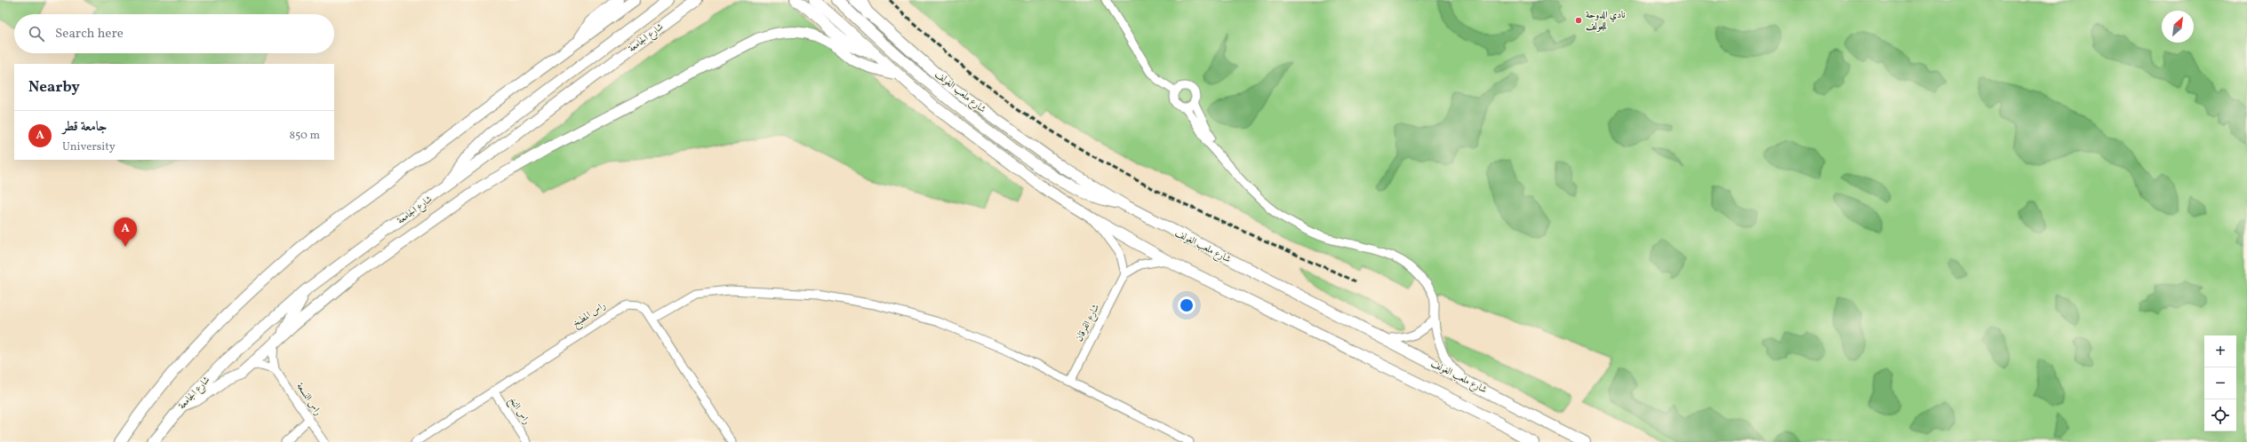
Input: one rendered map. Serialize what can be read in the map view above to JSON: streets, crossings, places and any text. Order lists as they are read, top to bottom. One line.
{"streets":{"main road":["شارع الجامعة","شارع ملعب الغولف"],"street":["راس المطبخ","شارع الفرقان","راس النسعة","راس النخ"]},"crossings":[["راس المطبخ","راس النخ"]],"places":["نادي الدوحة للجولف"],"north":"top right","page":{"search":"Search here","heading":"Nearby","list":[{"mark":"A","name":"جامعة قطر","note":"University","value":"850 m"}],"pins":"A","map_buttons":["+","−"]}}
